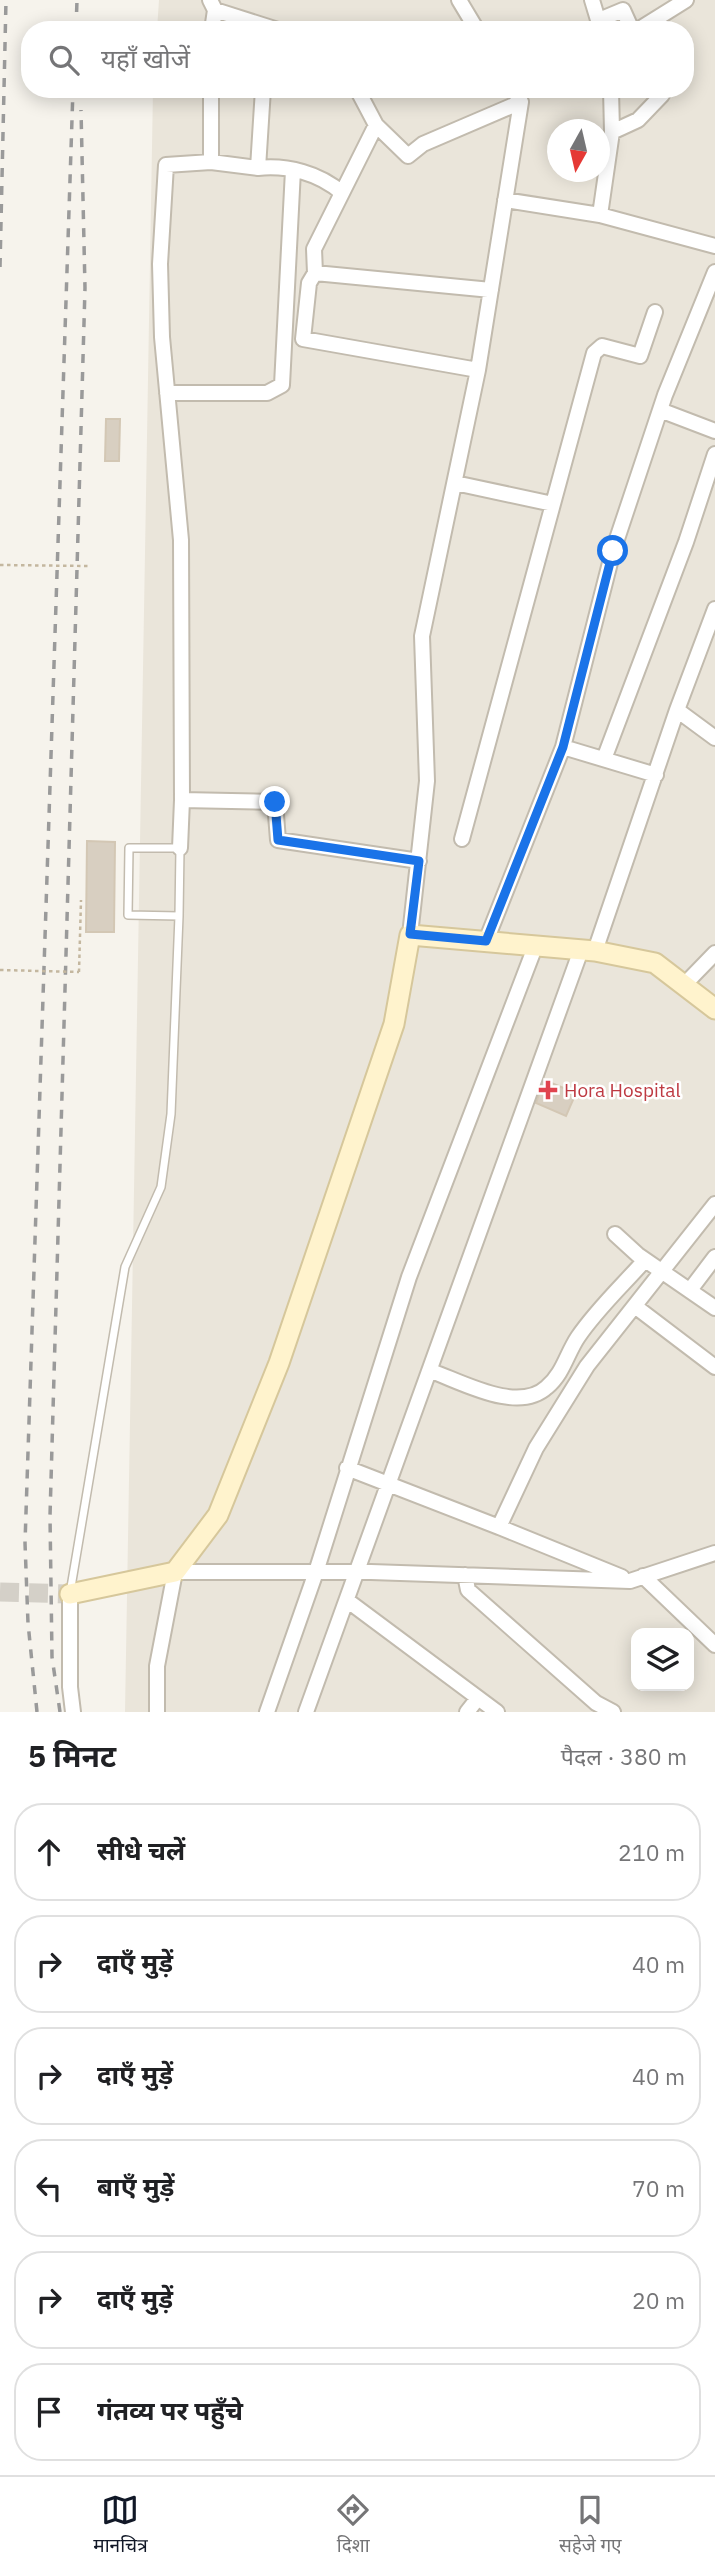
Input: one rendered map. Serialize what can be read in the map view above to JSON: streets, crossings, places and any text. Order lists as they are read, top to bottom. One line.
{"places":{"health":["Hora Hospital"]},"north":"bottom","page":{"search":"यहाँ खोजें","heading":["5 मिनट","पैदल · 380 m"],"list":[["सीधे चलें","210 m"],["दाएँ मुड़ें","40 m"],["दाएँ मुड़ें","40 m"],["बाएँ मुड़ें","70 m"],["दाएँ मुड़ें","20 m"],"गंतव्य पर पहुँचे"],"nav":["मानचित्र","दिशा","सहेजे गए"]}}
